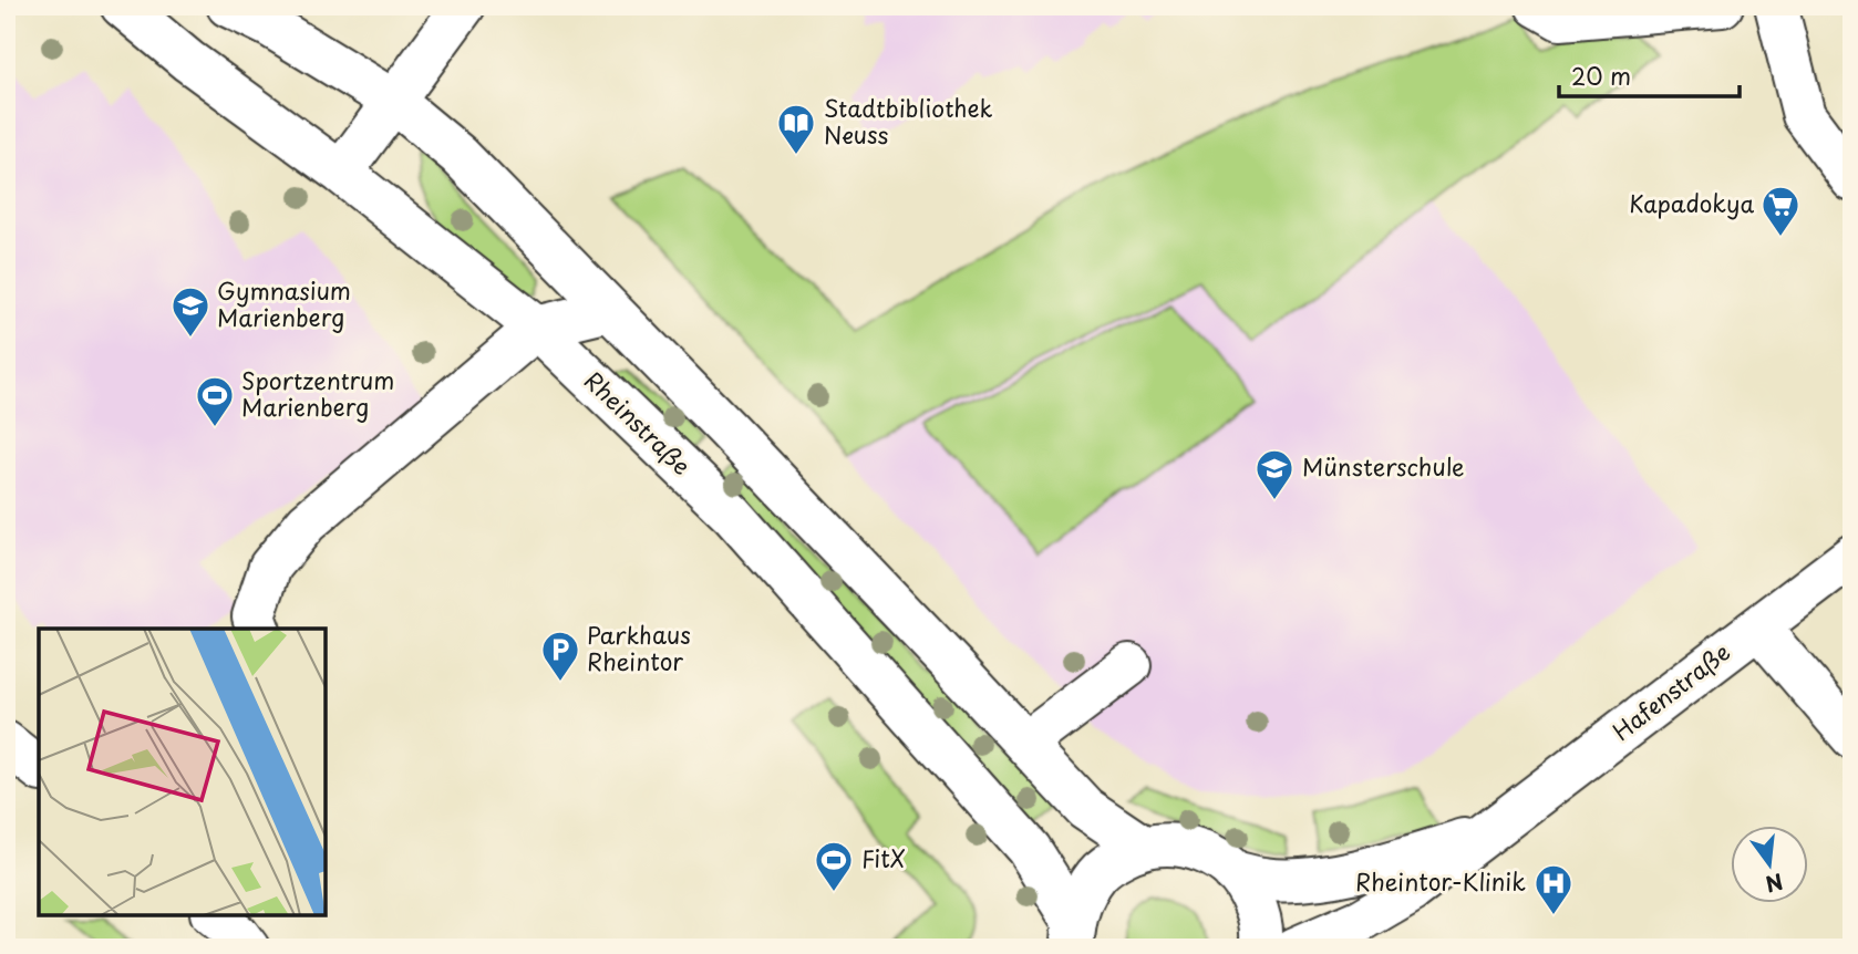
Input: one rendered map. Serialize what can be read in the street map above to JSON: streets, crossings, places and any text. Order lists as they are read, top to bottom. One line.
{"streets":{"street":["Rheinstraße","Hafenstraße"]},"crossings":[["Rheinstraße","Hafenstraße"]],"places":{"library":["Stadtbibliothek Neuss"],"supermarket":["Kapadokya"],"school or university":["Gymnasium Marienberg","Münsterschule"],"sports":["Sportzentrum Marienberg","FitX"],"parking":["Parkhaus Rheintor"],"hospital":["Rheintor-Klinik"]},"scale_bar":"20 m","north":"bottom"}
